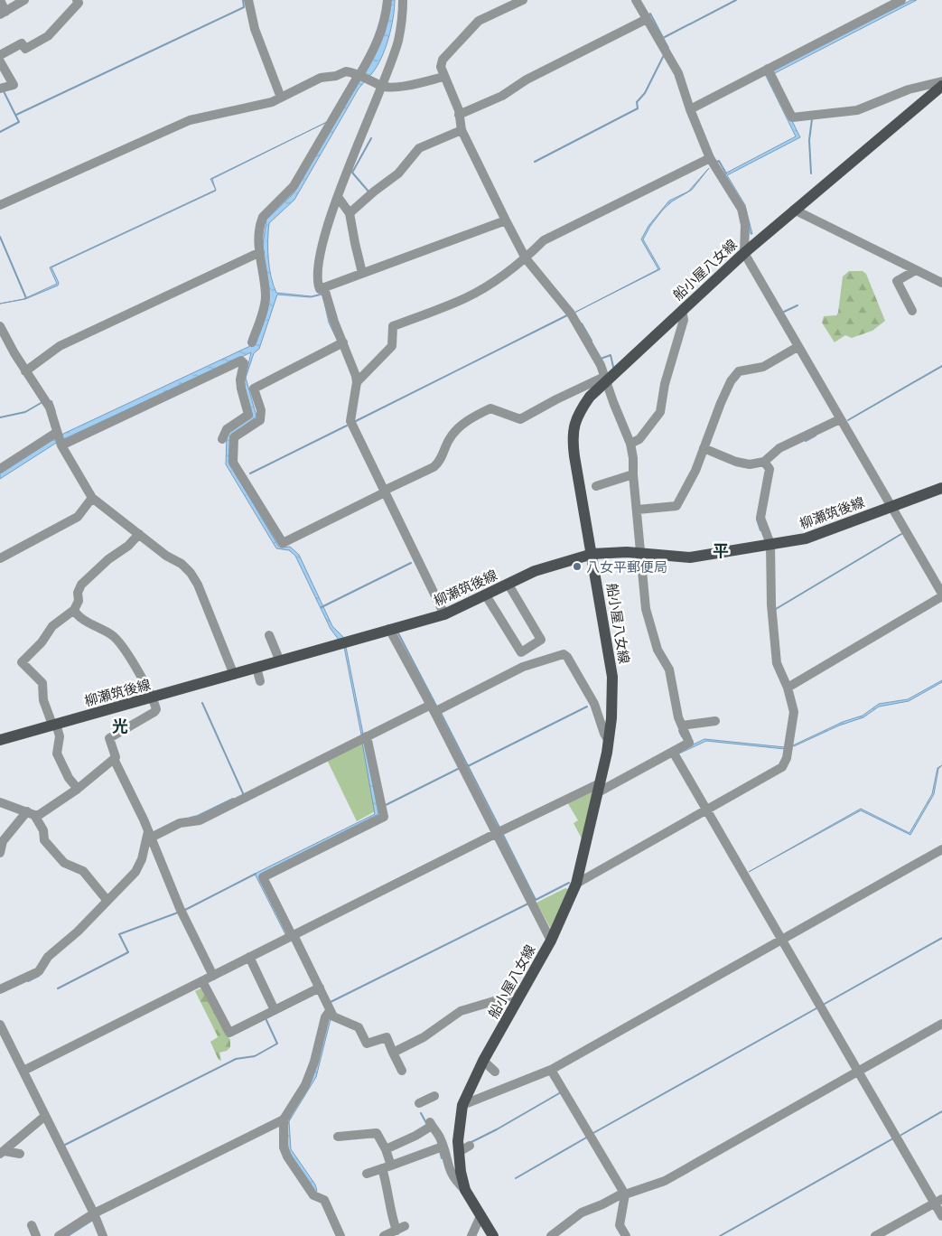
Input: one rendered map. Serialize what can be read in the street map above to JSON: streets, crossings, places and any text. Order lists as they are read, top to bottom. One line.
{"streets":{"main road":["船小屋八女線","柳瀬筑後線"]},"crossings":[["船小屋八女線","柳瀬筑後線"]],"districts":["平","光"],"places":["八女平郵便局"]}
